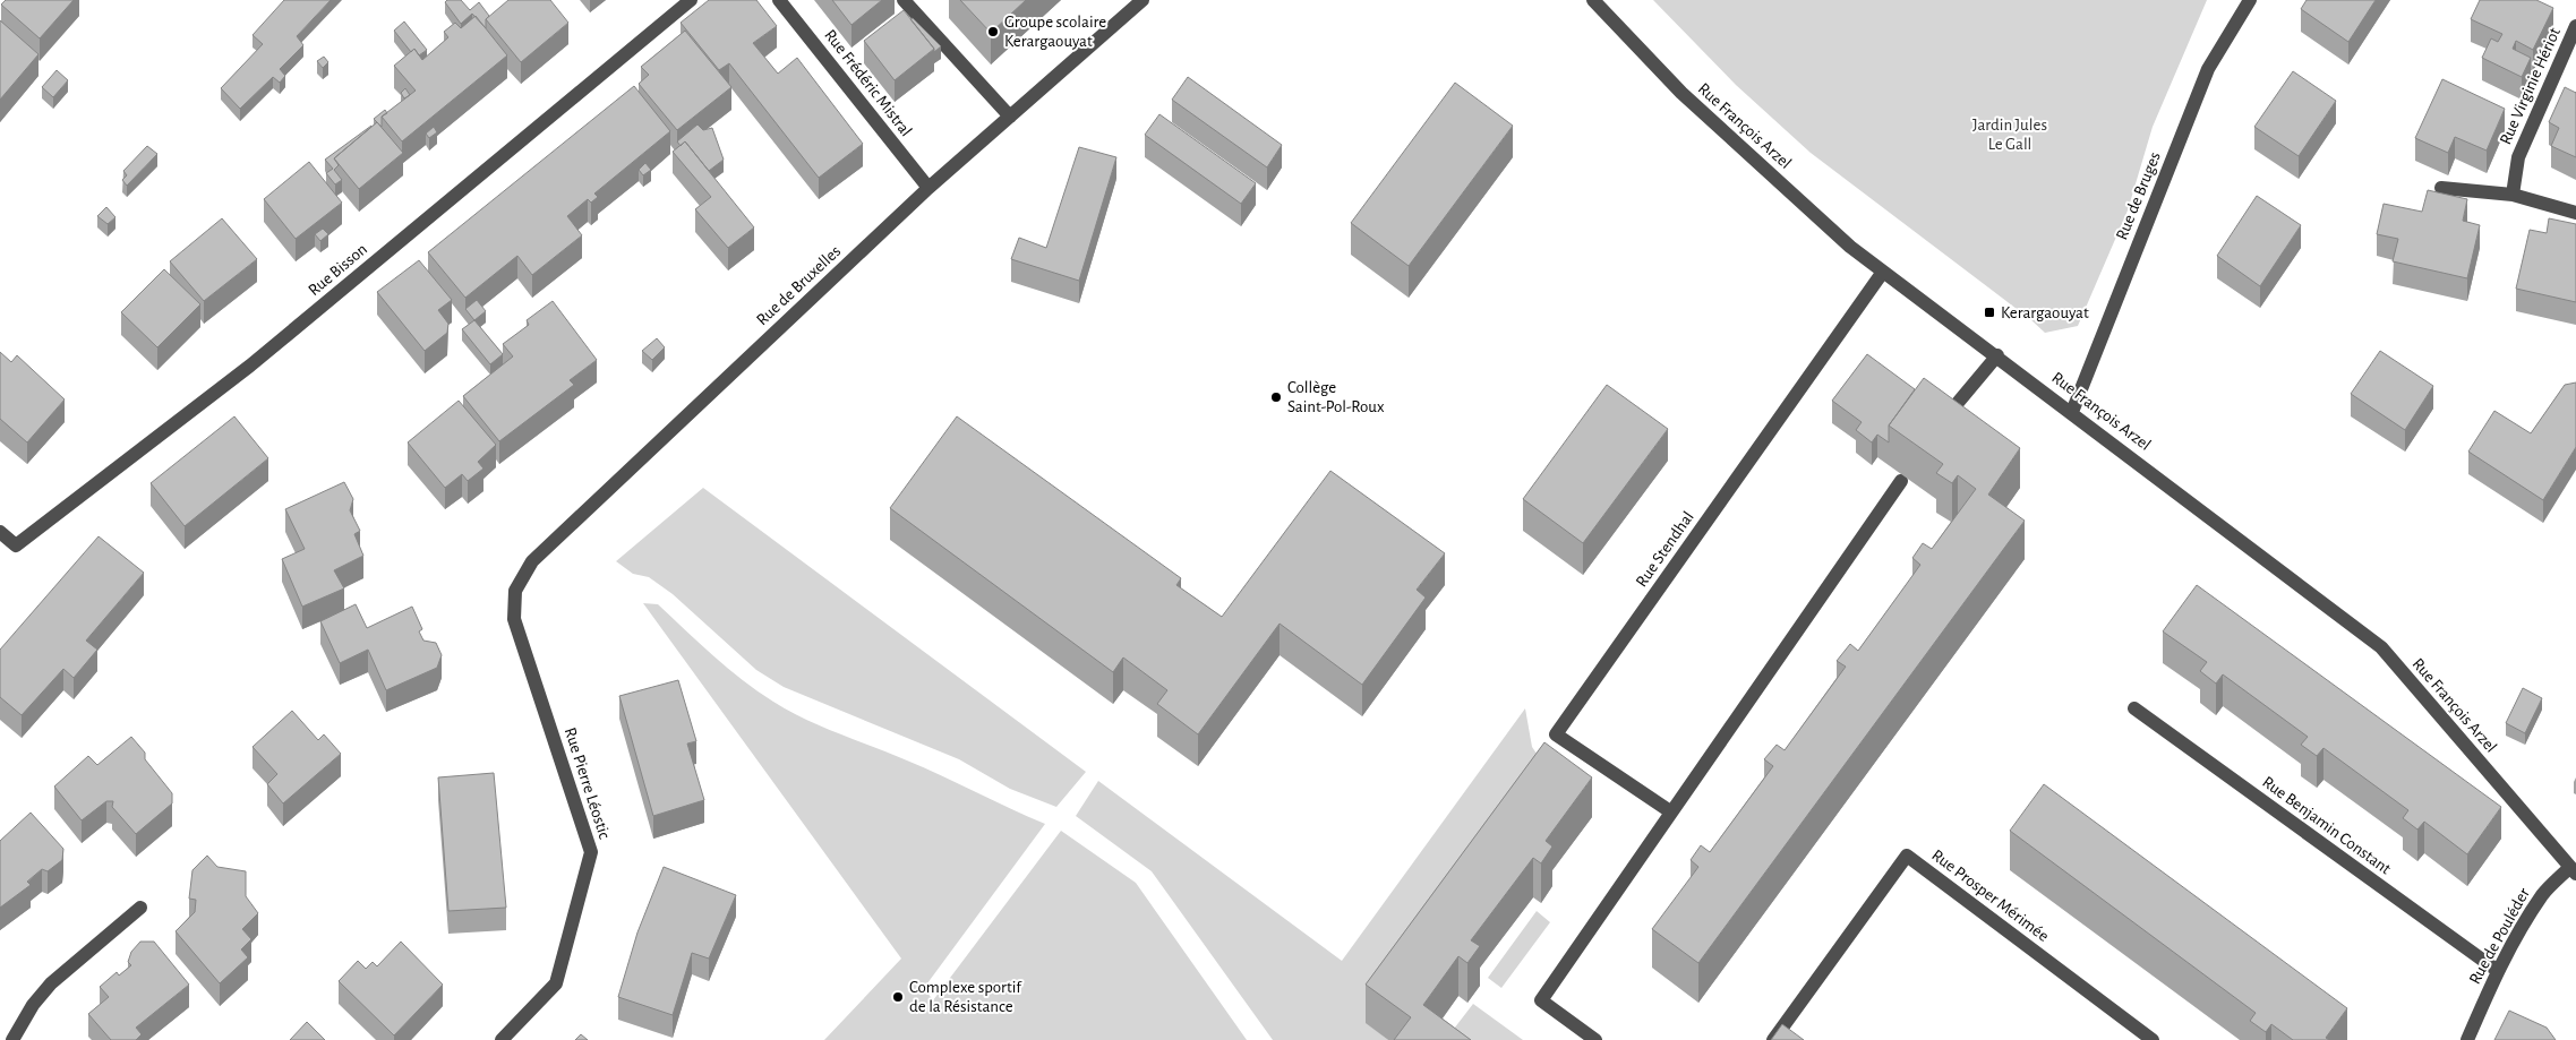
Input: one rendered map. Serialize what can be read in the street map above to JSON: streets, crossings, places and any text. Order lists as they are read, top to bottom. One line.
{"streets":{"street":["Rue Frédéric Mistral","Rue Virginie Hériot","Rue François Arzel","Rue de Bruges","Rue Bisson","Rue de Bruxelles","Rue Stendhal","Rue Pierre Léostic","Rue Benjamin Constant","Rue Prosper Mérimée","Rue de Pouléder"]},"crossings":[["Rue Frédéric Mistral","Rue de Bruxelles"],["Rue François Arzel","Rue de Bruges"],["Rue François Arzel","Rue Stendhal"],["Rue François Arzel","Rue de Pouléder"],["Rue de Bruxelles","Rue Pierre Léostic"],["Rue Benjamin Constant","Rue de Pouléder"]],"parks":["Jardin Jules Le Gall"],"places":{"other":["Groupe scolaire Kerargaouyat","Collège Saint-Pol-Roux","Complexe sportif de la Résistance"],"transit":["Kerargaouyat"]}}
